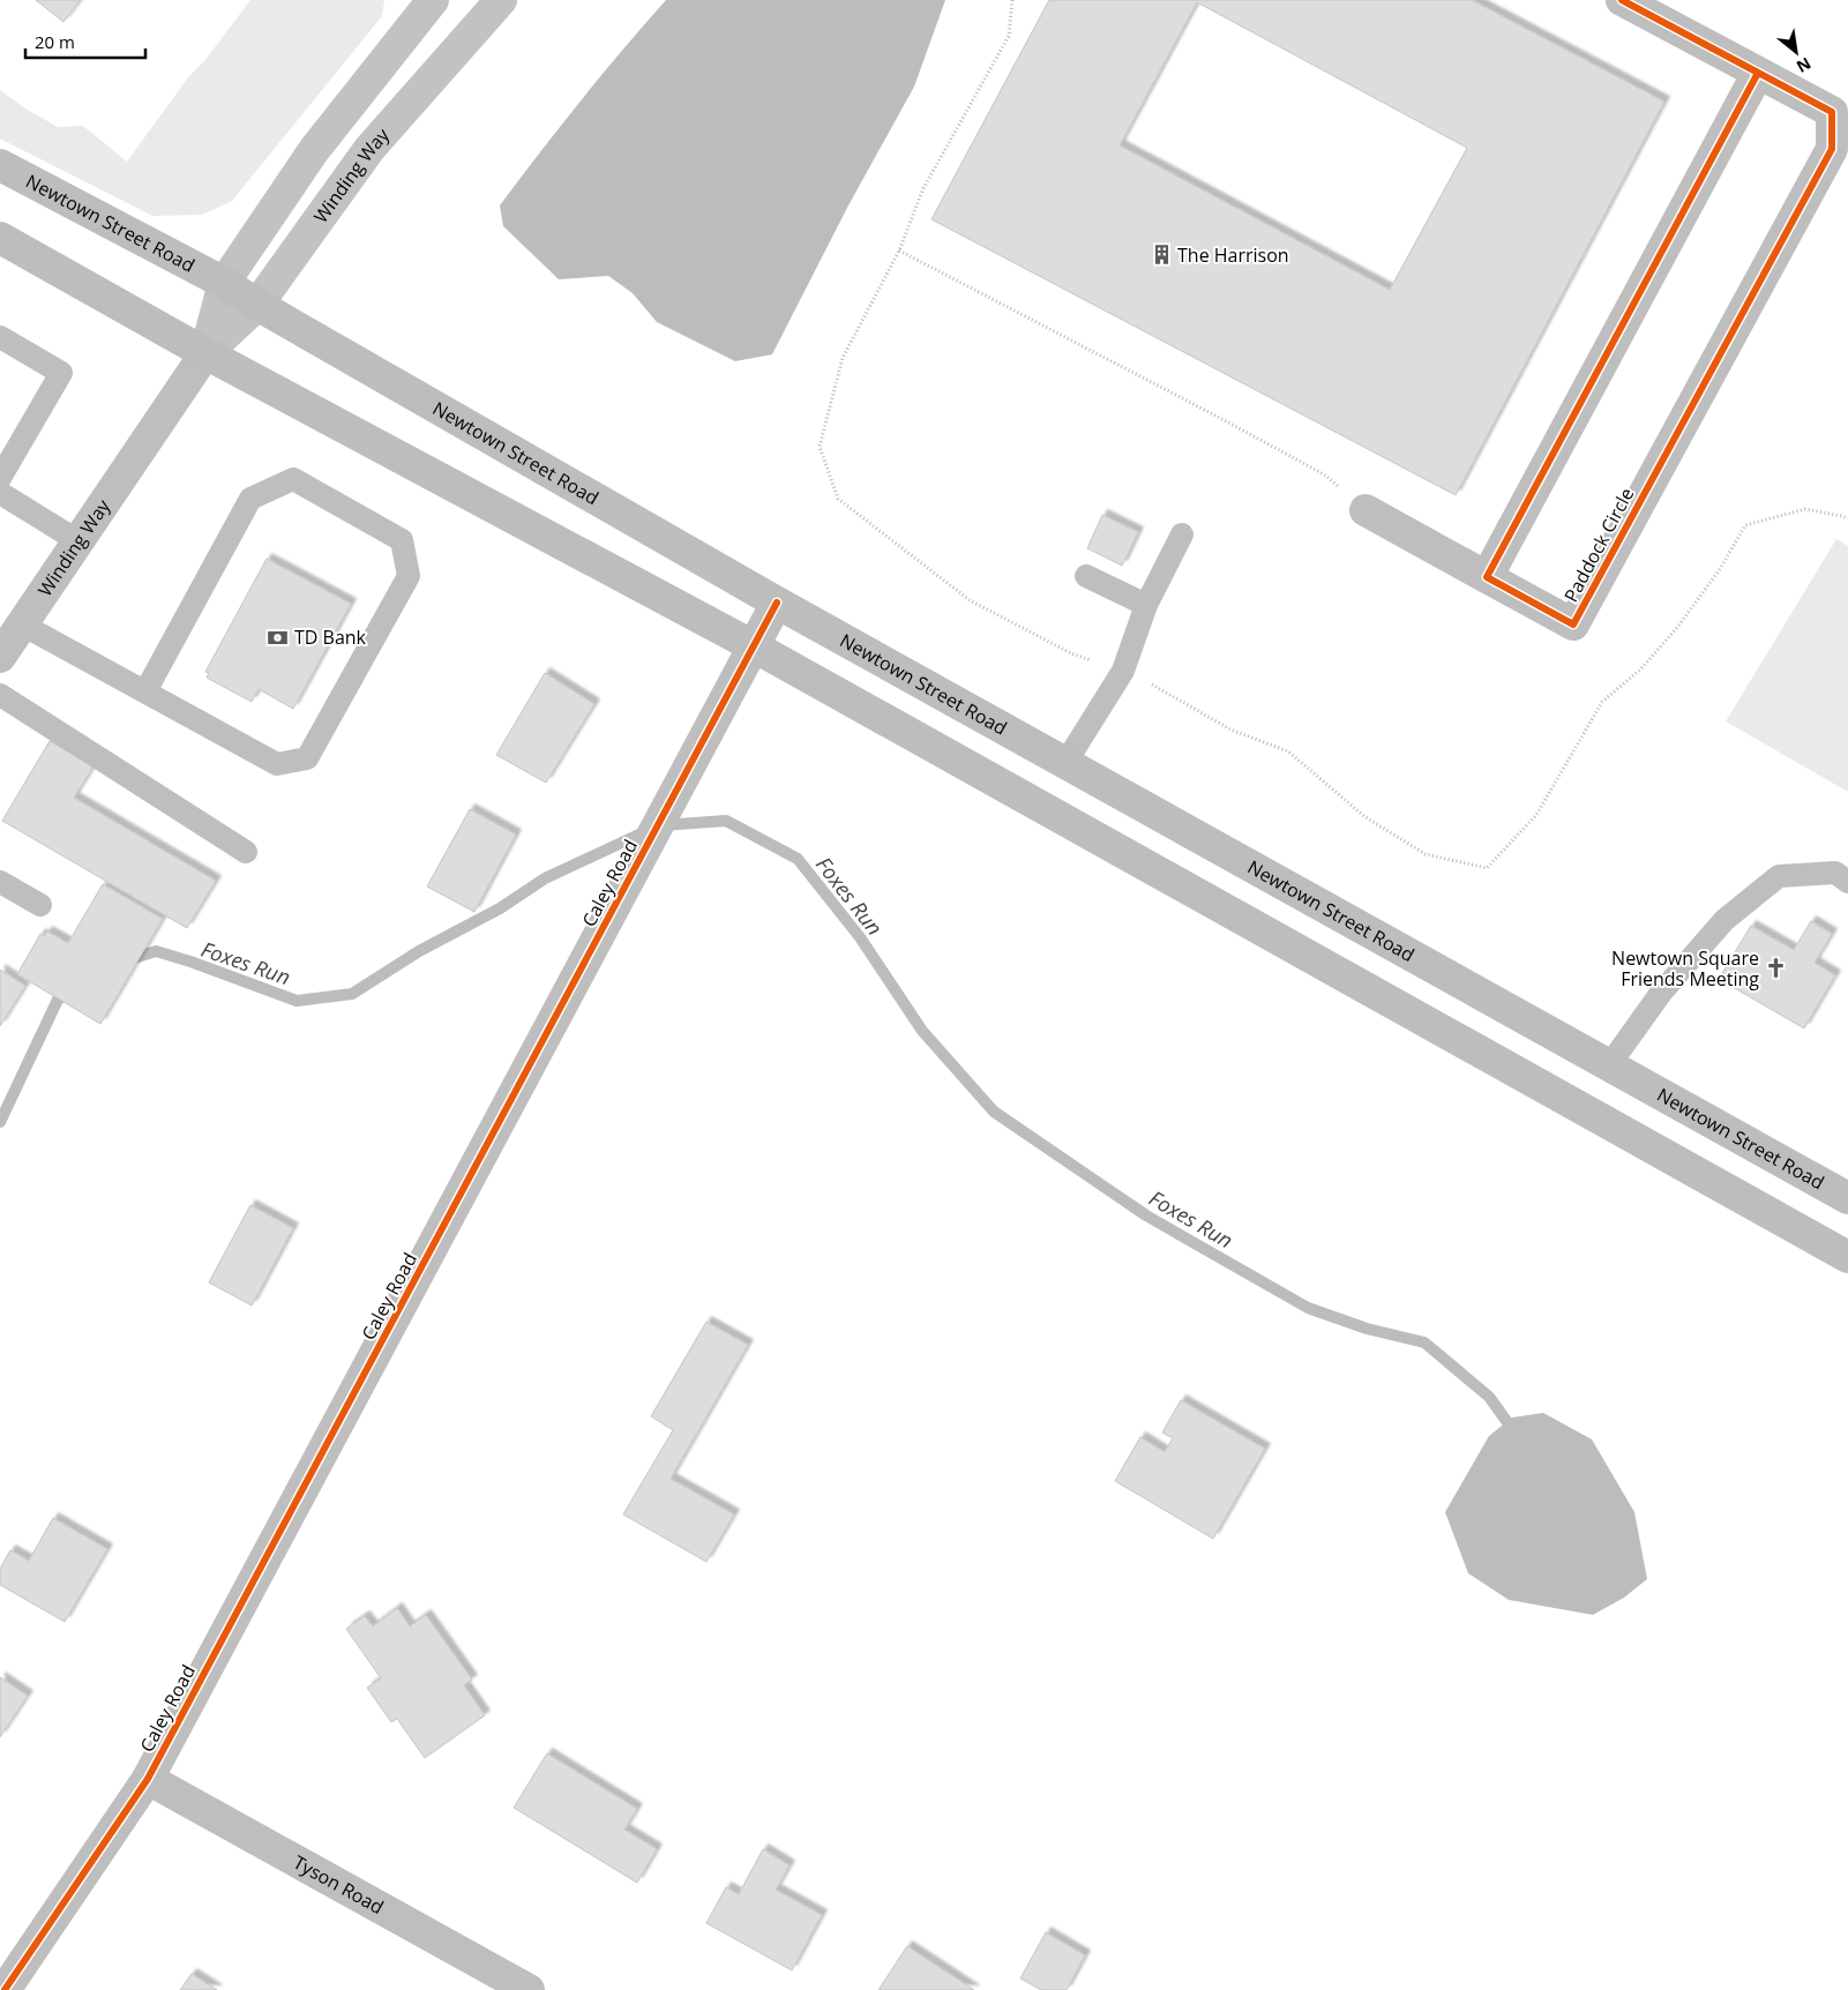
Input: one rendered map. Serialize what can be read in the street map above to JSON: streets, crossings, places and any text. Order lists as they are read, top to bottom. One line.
{"streets":{"main road":["Winding Way","Newtown Street Road"],"street":["Paddock Circle","Caley Road","Tyson Road"]},"crossings":[["Winding Way","Newtown Street Road"],["Newtown Street Road","Caley Road"],["Caley Road","Tyson Road"]],"water":["Foxes Run"],"places":{"building":["The Harrison"],"bank":["TD Bank"],"church":["Newtown Square Friends Meeting"]},"scale_bar":"20 m","north":"bottom right"}
